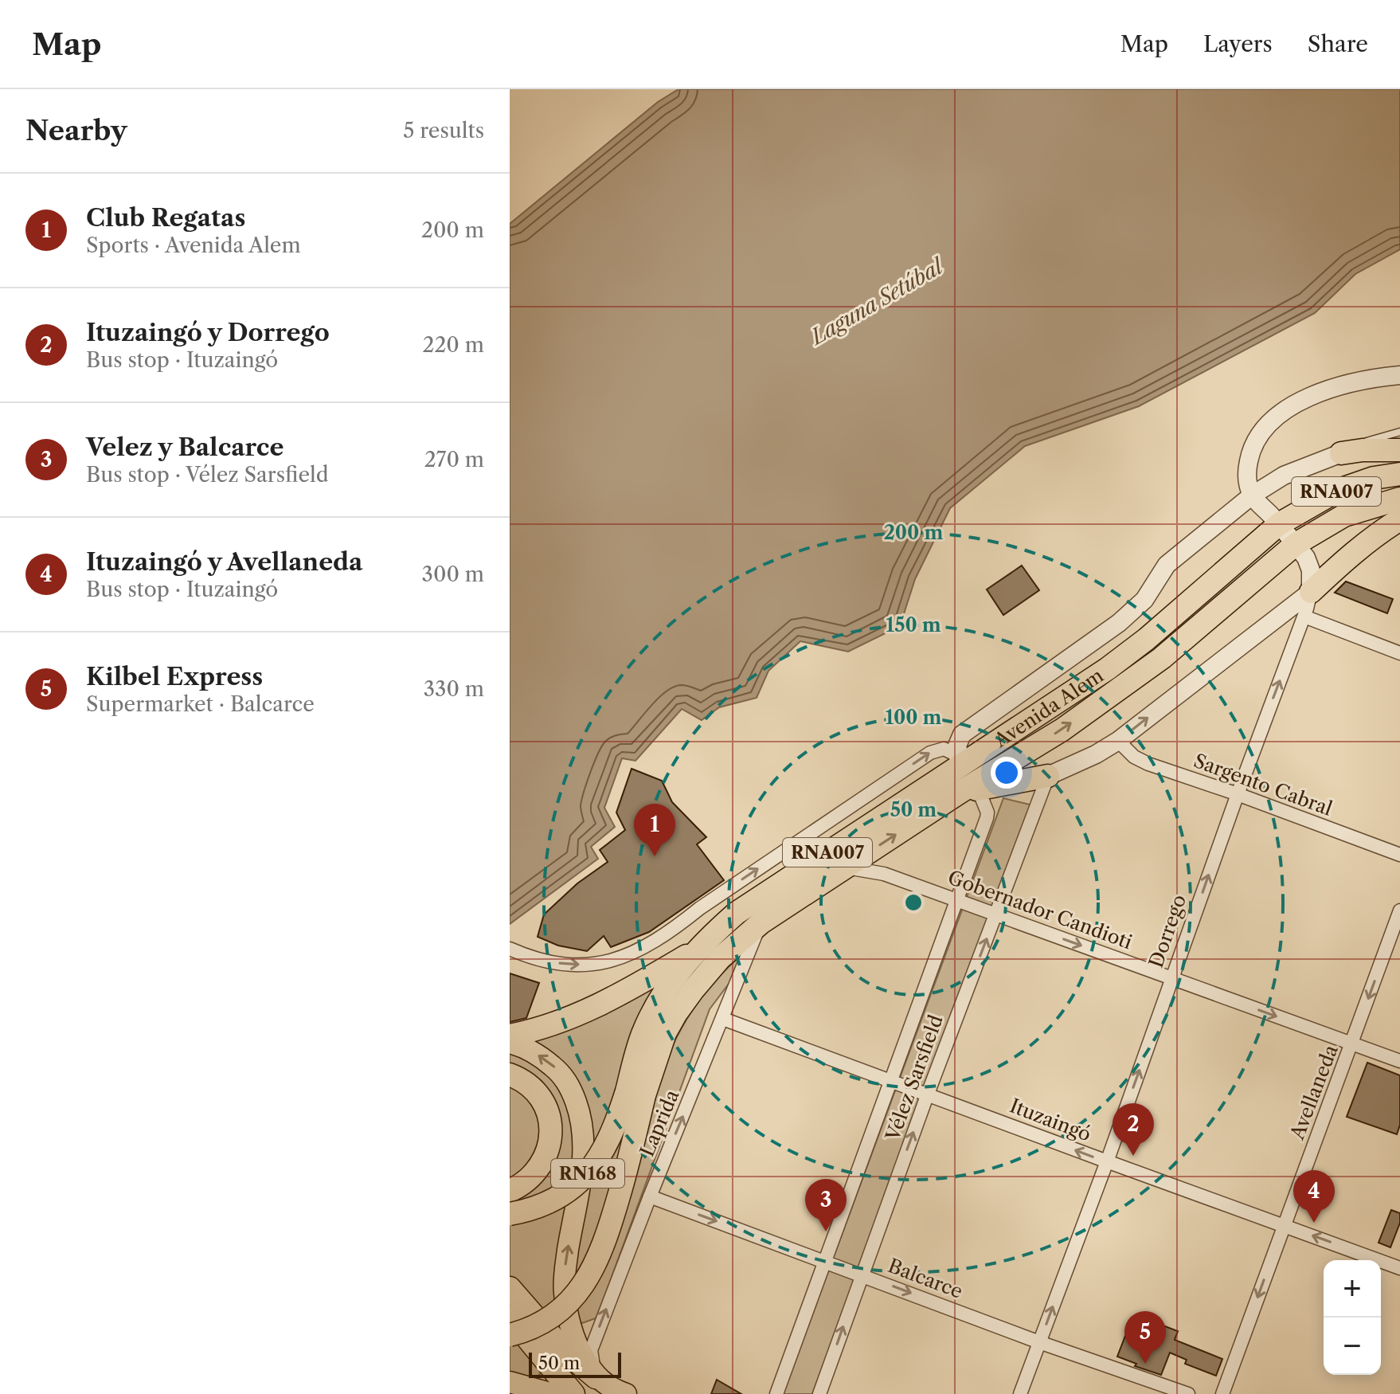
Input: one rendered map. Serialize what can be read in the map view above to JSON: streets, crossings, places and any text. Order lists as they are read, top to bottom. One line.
{"streets":{"highway":["RNA007","Avenida Alem","RN168"],"street":["Sargento Cabral","Gobernador Candioti","Dorrego","Vélez Sarsfield","Avellaneda","Ituzaingó","Laprida","Balcarce"]},"crossings":[["RNA007","Avenida Alem"],["RNA007","Laprida"],["RNA007","RN168"],["Avenida Alem","Gobernador Candioti"],["Avenida Alem","Dorrego"],["Avenida Alem","Vélez Sarsfield"],["Avenida Alem","Laprida"],["Avenida Alem","RN168"],["Sargento Cabral","Dorrego"],["Gobernador Candioti","Dorrego"],["Gobernador Candioti","Vélez Sarsfield"],["Gobernador Candioti","Avellaneda"],["Dorrego","Ituzaingó"],["Dorrego","Balcarce"],["Vélez Sarsfield","Ituzaingó"],["Vélez Sarsfield","Balcarce"],["Avellaneda","Ituzaingó"],["Ituzaingó","Laprida"],["Laprida","Balcarce"]],"one_way":["Gobernador Candioti","Dorrego","Avellaneda","Ituzaingó","Laprida","Balcarce"],"water":["Laguna Setúbal"],"scale_bar":"50 m","page":{"header":"Map","nav":["Map","Layers","Share"],"heading":["Nearby","5 results"],"list":[{"mark":"1","name":"Club Regatas","note":"Sports · Avenida Alem","value":"200 m"},{"mark":"2","name":"Ituzaingó y Dorrego","note":"Bus stop · Ituzaingó","value":"220 m"},{"mark":"3","name":"Velez y Balcarce","note":"Bus stop · Vélez Sarsfield","value":"270 m"},{"mark":"4","name":"Ituzaingó y Avellaneda","note":"Bus stop · Ituzaingó","value":"300 m"},{"mark":"5","name":"Kilbel Express","note":"Supermarket · Balcarce","value":"330 m"}],"pins":["1","2","4","3","5"],"map_buttons":["+","−"],"scale":"50 m"},"rings":["200 m","150 m","100 m","50 m"]}
